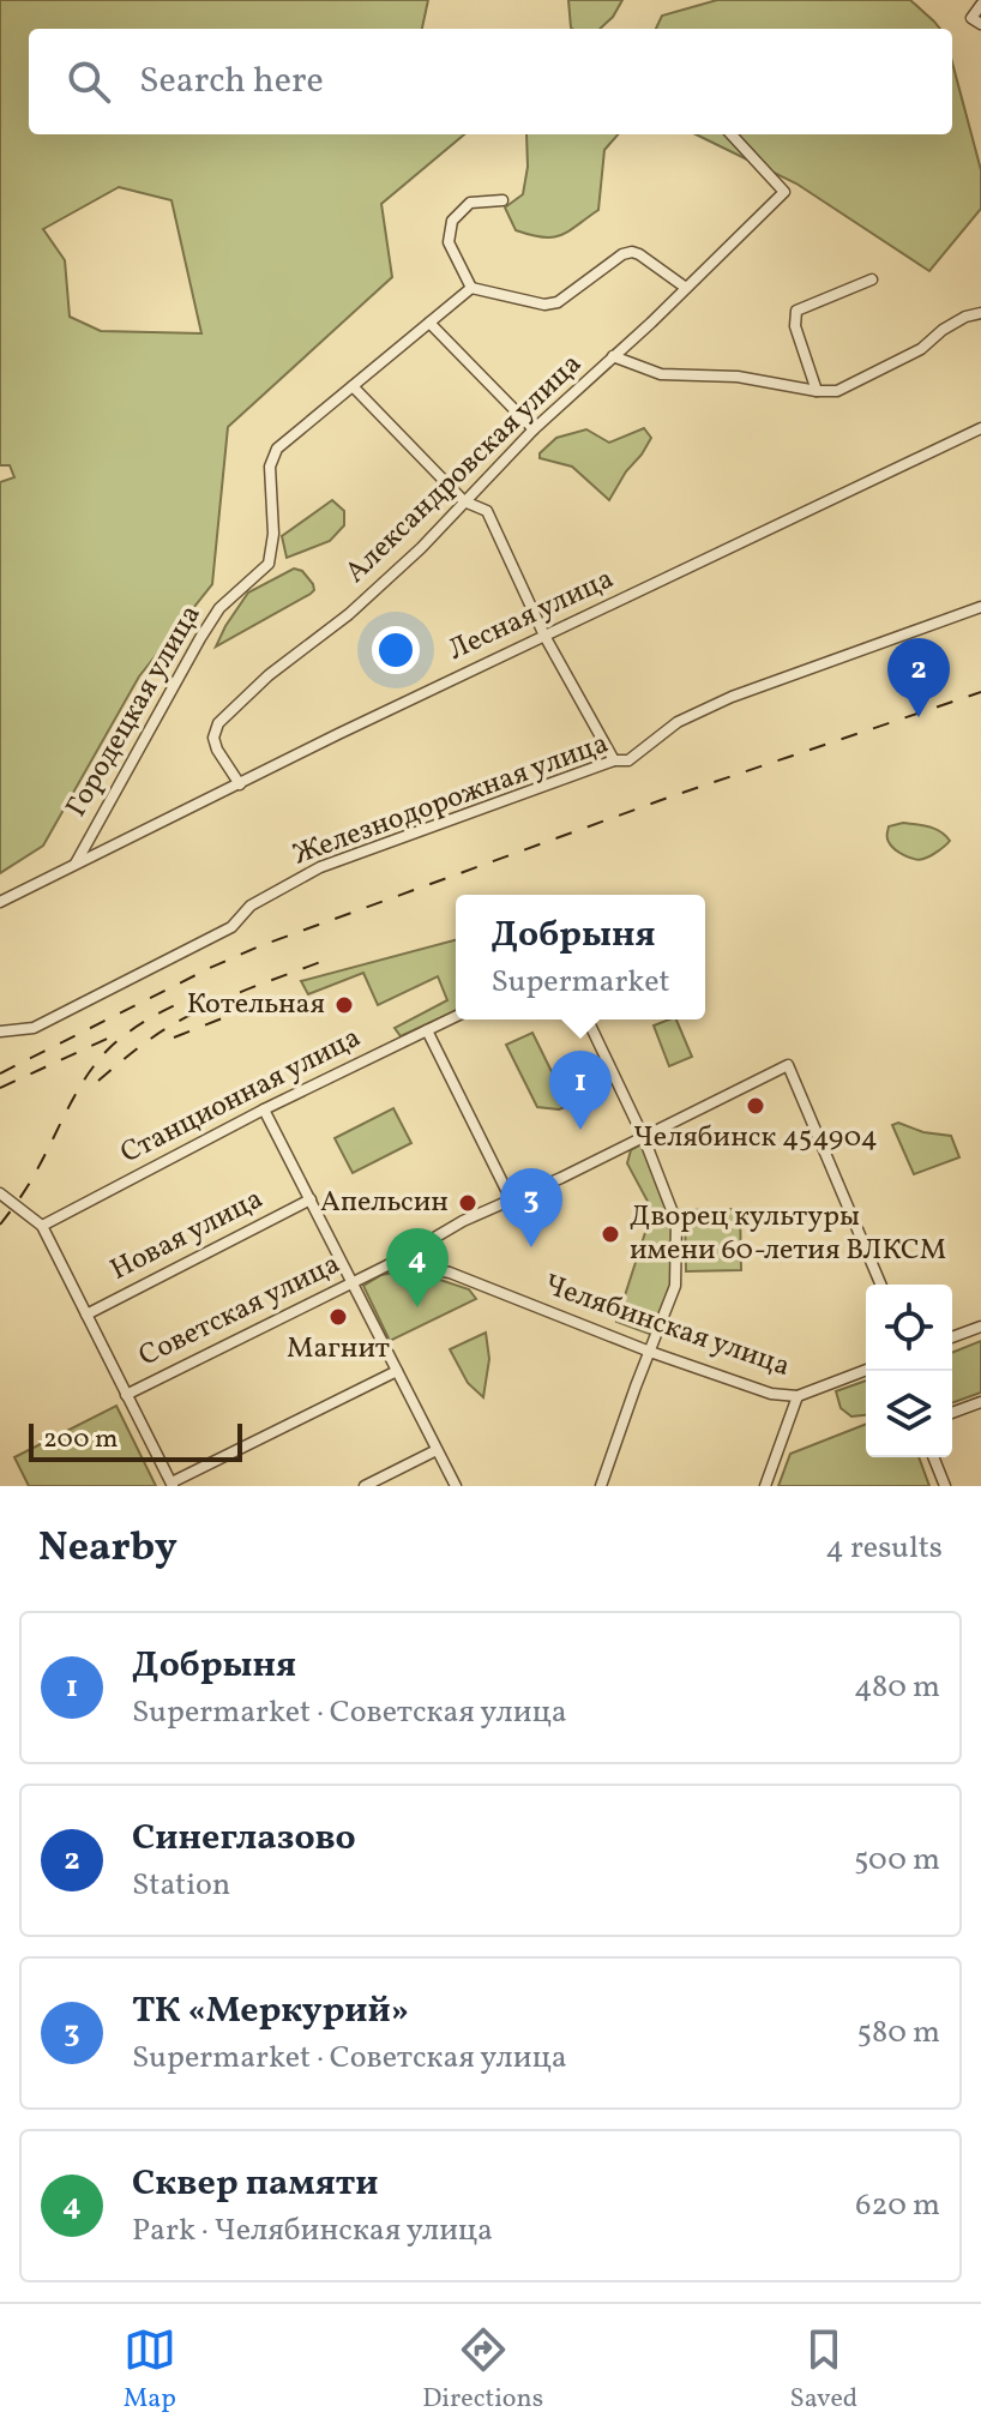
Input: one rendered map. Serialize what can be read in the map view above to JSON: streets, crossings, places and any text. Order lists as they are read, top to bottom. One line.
{"streets":{"street":["Александровская улица","Лесная улица","Городецкая улица","Железнодорожная улица","Станционная улица","Новая улица","Советская улица","Челябинская улица"]},"crossings":[["Александровская улица","Лесная улица"],["Лесная улица","Городецкая улица"],["Советская улица","Челябинская улица"]],"places":["Котельная","Челябинск 454904","Апельсин","Дворец культуры имени 60-летия ВЛКСМ","Магнит"],"scale_bar":"200 m","page":{"search":"Search here","pins":["2","1","3","4"],"popup":["Добрыня","Supermarket"],"scale":"200 m","heading":["Nearby","4 results"],"list":[{"mark":"1","name":"Добрыня","note":"Supermarket · Советская улица","value":"480 m"},{"mark":"2","name":"Синеглазово","note":"Station","value":"500 m"},{"mark":"3","name":"ТК «Меркурий»","note":"Supermarket · Советская улица","value":"580 m"},{"mark":"4","name":"Сквер памяти","note":"Park · Челябинская улица","value":"620 m"}],"nav":["Map","Directions","Saved"]}}
